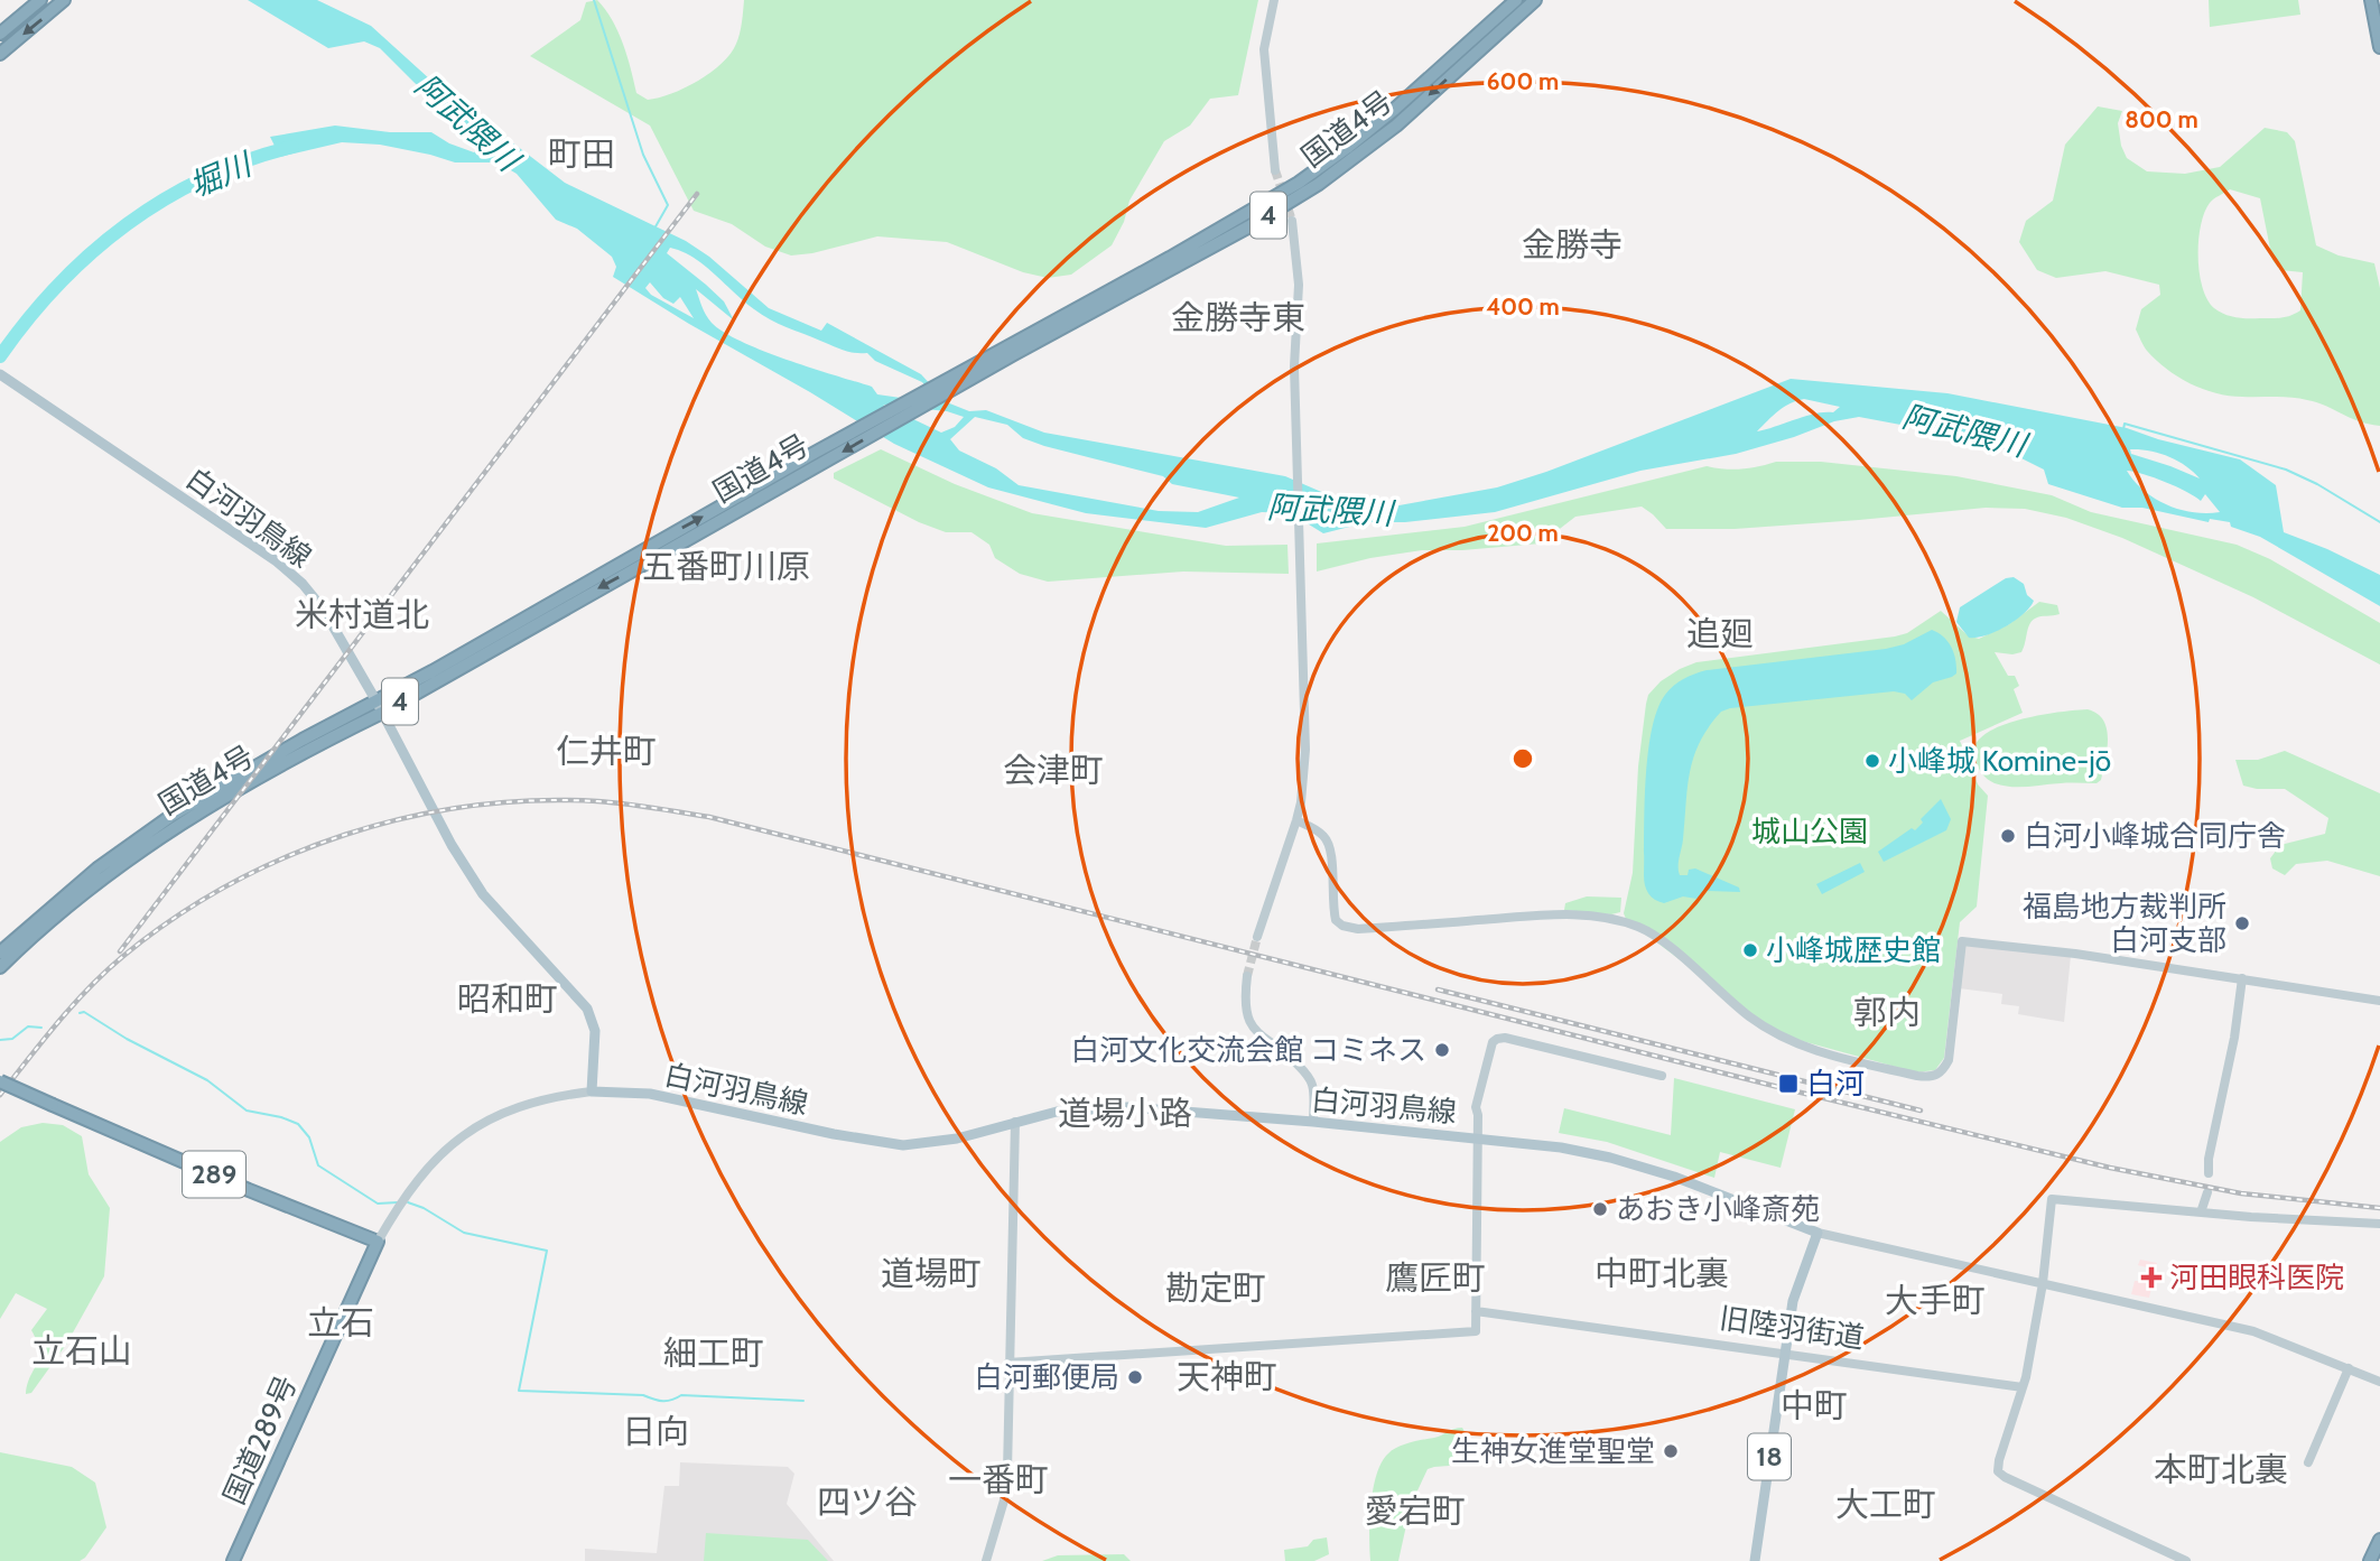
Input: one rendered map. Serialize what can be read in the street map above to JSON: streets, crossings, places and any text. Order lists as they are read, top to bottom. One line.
{"streets":{"highway":["国道4号","4","289","国道289号"],"main road":["白河羽鳥線","18"],"street":["旧陸羽街道"]},"crossings":[["国道4号","白河羽鳥線"],["白河羽鳥線","18"],["289","国道289号"],["旧陸羽街道","18"]],"districts":["町田","金勝寺","金勝寺東","五番町川原","米村道北","追廻","仁井町","会津町","昭和町","郭内","道場小路","道場町","中町北裏","鷹匠町","勘定町","大手町","立石","立石山","細工町","天神町","中町","日向","本町北裏","一番町","四ツ谷","大工町","愛宕町"],"water":["阿武隈川","堀川"],"parks":["城山公園"],"places":{"other":["小峰城 Komine-jō","白河小峰城合同庁舎","福島地方裁判所 白河支部","小峰城歴史館","白河文化交流会館 コミネス","あおき小峰斎苑","白河郵便局","生神女進堂聖堂"],"transit":["白河"],"health":["河田眼科医院"]},"rings":["600 m","800 m","400 m","200 m"]}
